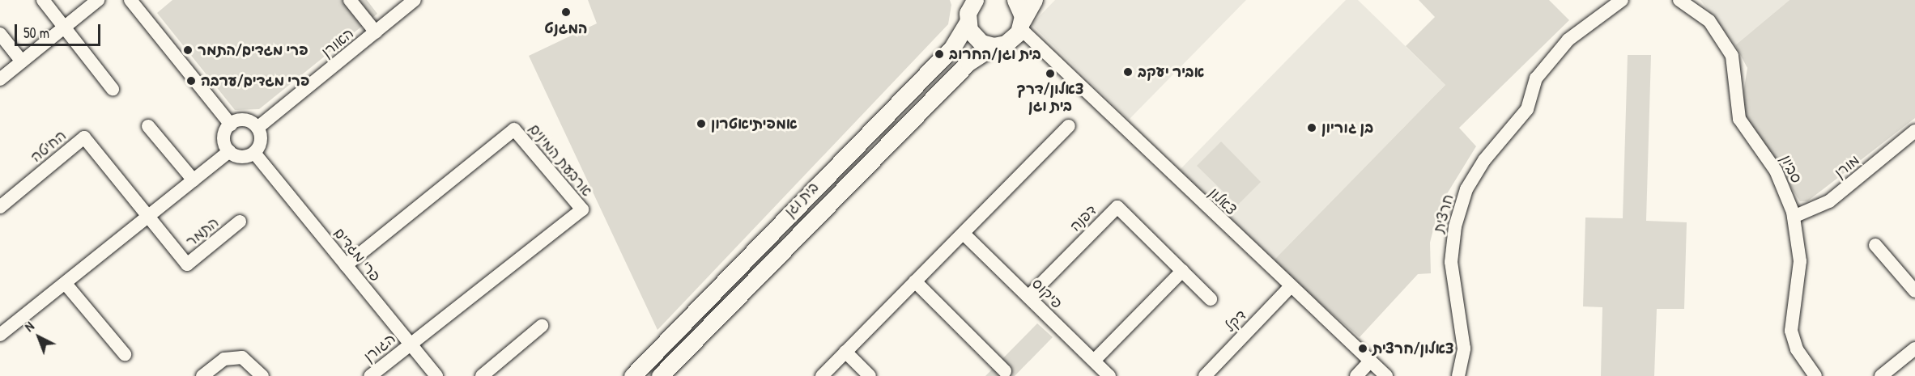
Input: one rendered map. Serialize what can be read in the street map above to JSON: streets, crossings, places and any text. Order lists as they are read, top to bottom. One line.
{"streets":{"main road":["בית וגן"],"street":["האורן","החיטה","ארבעת המינים","מורן","סביון","צאלון","חרצית","דפנה","התמר","פרי מגדים","פיקוס","דקל","הגורן"]},"crossings":[["האורן","פרי מגדים"],["החיטה","התמר"],["ארבעת המינים","פרי מגדים"],["ארבעת המינים","הגורן"],["מורן","סביון"],["בית וגן","צאלון"],["צאלון","דקל"],["דפנה","פיקוס"],["פרי מגדים","הגורן"]],"places":["המגנט","פרי מגדים/התמר","בית וגן/החרוב","אביר יעקב","צאלון/דרך בית וגן","פרי מגדים/ערבה","אמפיתיאטרון","בן גוריון","צאלון/חרצית"],"scale_bar":"50 m","north":"top left"}
